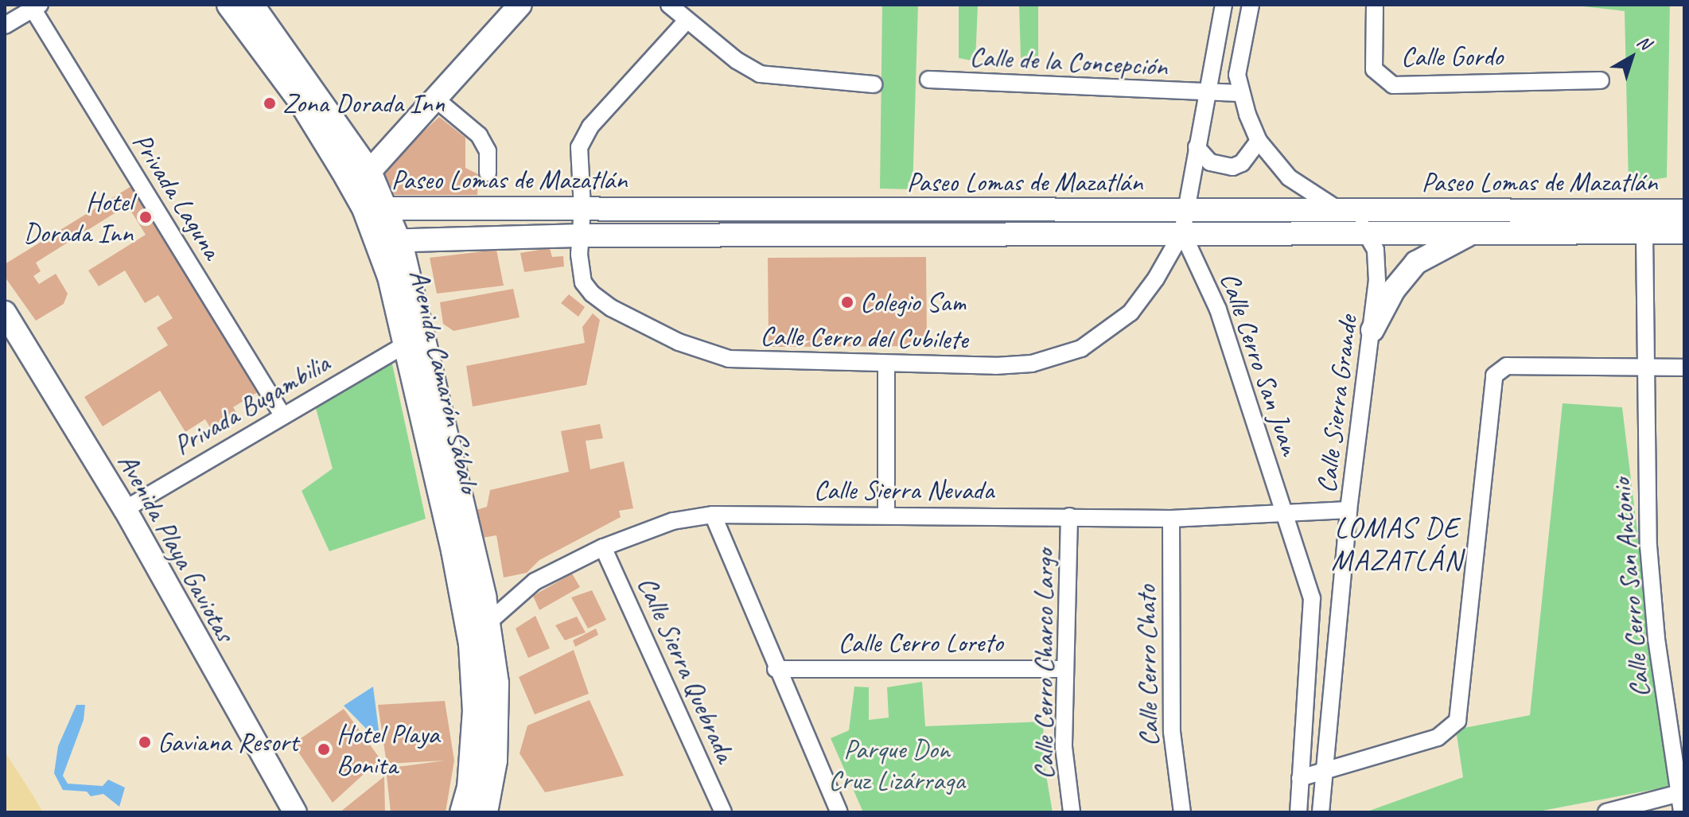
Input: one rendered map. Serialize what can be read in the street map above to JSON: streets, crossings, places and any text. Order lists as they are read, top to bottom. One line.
{"streets":{"main road":["Avenida Camarón Sábalo"],"street":["Calle Gordo","Calle de la Concepción","Paseo Lomas de Mazatlán","Privada Laguna","Calle Cerro del Cubilete","Calle Cerro San Juan","Privada Bugambilia","Calle Sierra Grande","Calle Sierra Nevada","Avenida Playa Gaviotas","Calle Cerro San Antonio","Calle Cerro Loreto","Calle Cerro Charco Largo","Calle Cerro Chato","Calle Sierra Quebrada"]},"crossings":[["Paseo Lomas de Mazatlán","Calle Cerro del Cubilete"],["Paseo Lomas de Mazatlán","Calle Cerro San Juan"],["Paseo Lomas de Mazatlán","Avenida Camarón Sábalo"],["Paseo Lomas de Mazatlán","Calle Sierra Grande"],["Paseo Lomas de Mazatlán","Calle Cerro San Antonio"],["Privada Laguna","Privada Bugambilia"],["Calle Cerro del Cubilete","Calle Cerro San Juan"],["Calle Cerro San Juan","Calle Sierra Grande"],["Calle Cerro San Juan","Calle Sierra Nevada"],["Avenida Camarón Sábalo","Privada Bugambilia"],["Avenida Camarón Sábalo","Calle Sierra Nevada"],["Privada Bugambilia","Avenida Playa Gaviotas"],["Calle Sierra Grande","Calle Sierra Nevada"],["Calle Sierra Nevada","Calle Cerro Charco Largo"],["Calle Sierra Nevada","Calle Cerro Chato"],["Calle Sierra Nevada","Calle Sierra Quebrada"],["Calle Cerro Loreto","Calle Cerro Charco Largo"]],"districts":["LOMAS DE MAZATLÁN"],"parks":["Parque Don Cruz Lizárraga"],"places":["Zona Dorada Inn","Hotel Dorada Inn","Colegio Sam","Gaviana Resort","Hotel Playa Bonita"],"north":"top right"}
